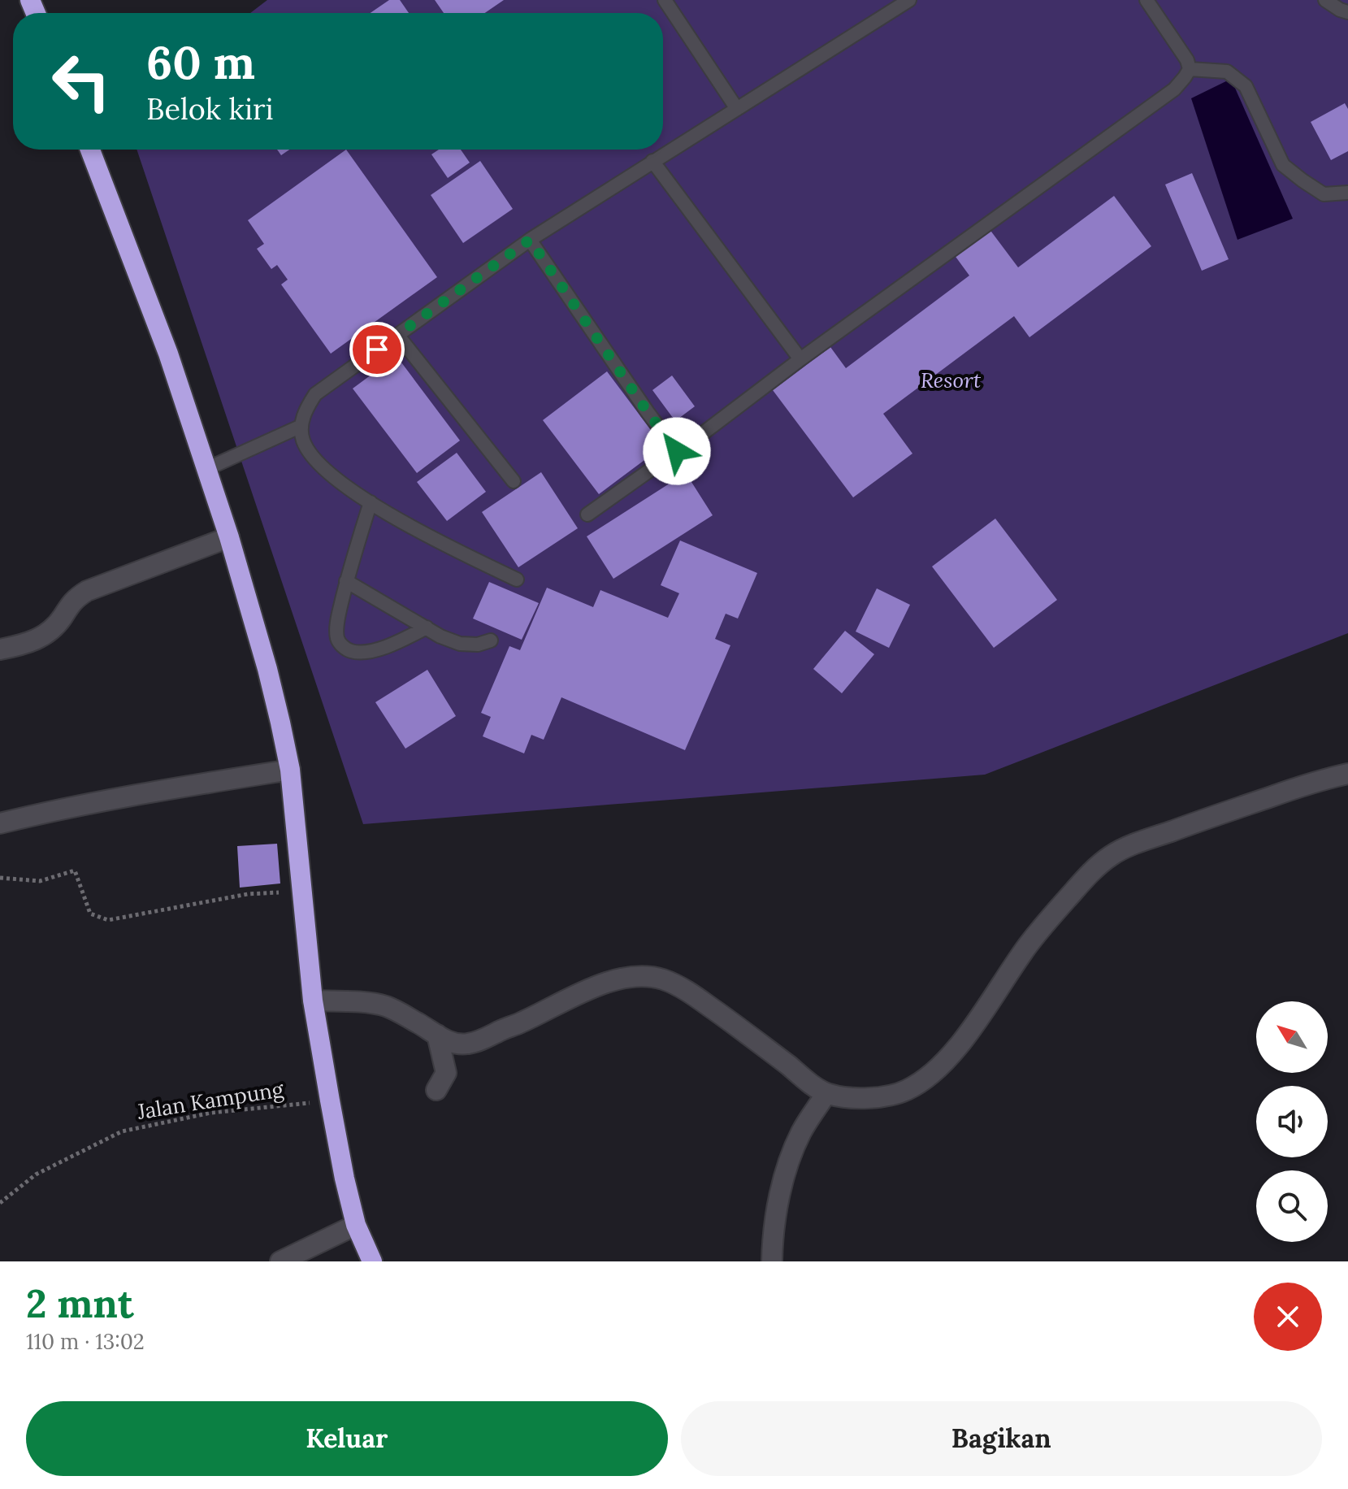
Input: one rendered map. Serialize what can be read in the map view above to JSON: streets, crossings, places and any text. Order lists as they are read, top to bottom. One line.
{"streets":{"path":["Jalan Kampung"]},"parks":["Resort"],"north":"top left","page":{"turn":["60 m","Belok kiri"],"heading":["2 mnt","110 m · 13:02"],"buttons":["Keluar","Bagikan"]}}
